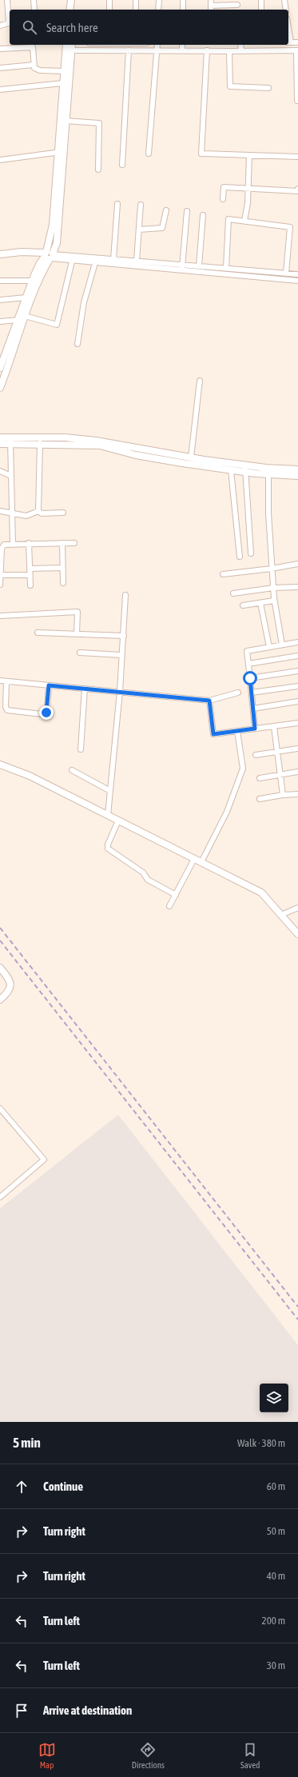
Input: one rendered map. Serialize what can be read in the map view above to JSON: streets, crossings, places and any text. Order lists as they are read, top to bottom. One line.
{"page":{"search":"Search here","heading":["5 min","Walk · 380 m"],"list":[["Continue","60 m"],["Turn right","50 m"],["Turn right","40 m"],["Turn left","200 m"],["Turn left","30 m"],"Arrive at destination"],"nav":["Map","Directions","Saved"]}}
